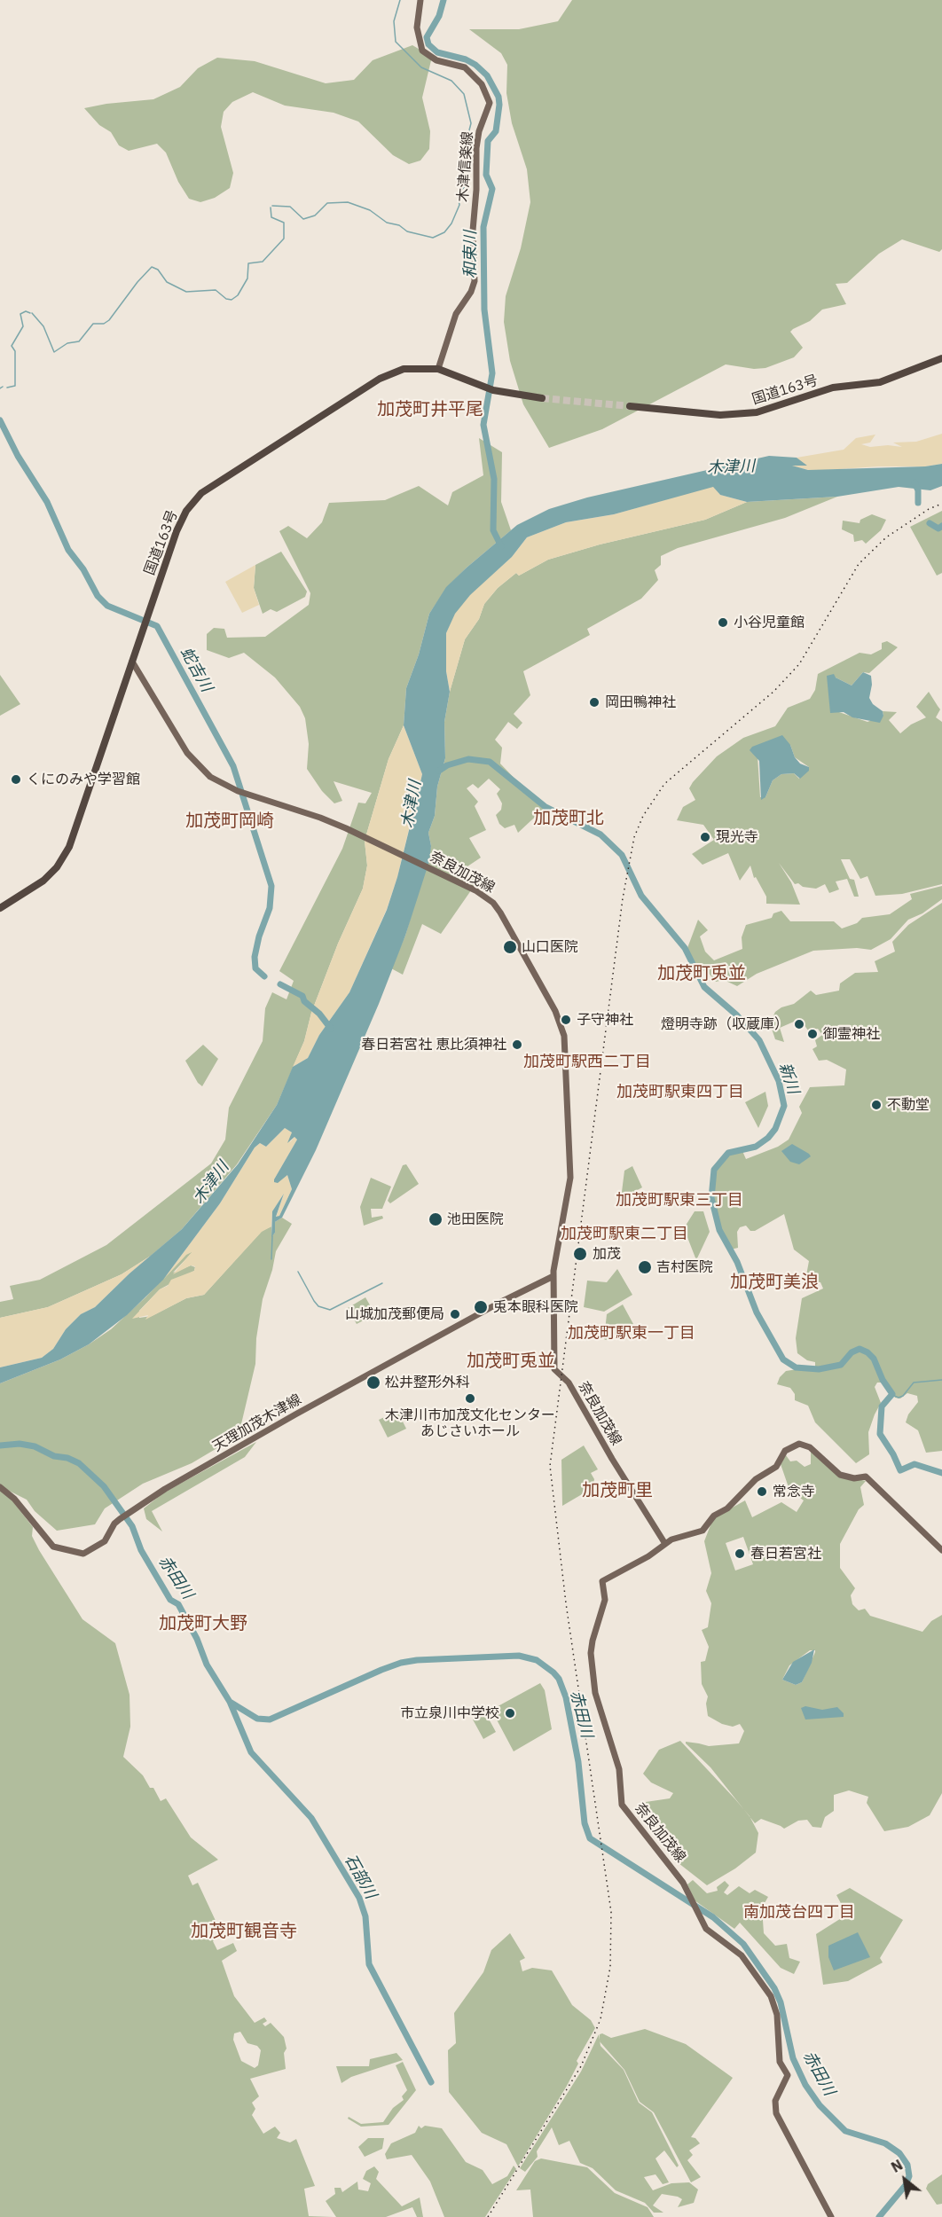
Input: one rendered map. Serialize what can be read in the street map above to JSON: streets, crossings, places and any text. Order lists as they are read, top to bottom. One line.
{"streets":{"highway":["国道163号"],"main road":["木津信楽線","奈良加茂線","天理加茂木津線"]},"crossings":[["木津信楽線","国道163号"],["国道163号","奈良加茂線"],["奈良加茂線","天理加茂木津線"]],"districts":["加茂町井平尾","加茂町北","加茂町岡崎","加茂町兎並","加茂町駅西二丁目","加茂町駅東四丁目","加茂町駅東三丁目","加茂町駅東二丁目","加茂町美浪","加茂町駅東一丁目","加茂町兎並","加茂町里","加茂町大野","南加茂台四丁目","加茂町観音寺"],"water":["和束川","木津川","蛇吉川","新川","赤田川","石部川"],"places":["小谷児童館","岡田鴨神社","くにのみや学習館","現光寺","山口医院","子守神社","燈明寺跡（収蔵庫）","御霊神社","春日若宮社 恵比須神社","不動堂","池田医院","加茂","吉村医院","兎本眼科医院","山城加茂郵便局","松井整形外科","木津川市加茂文化センター あじさいホール","常念寺","春日若宮社","市立泉川中学校"],"north":"top left"}
